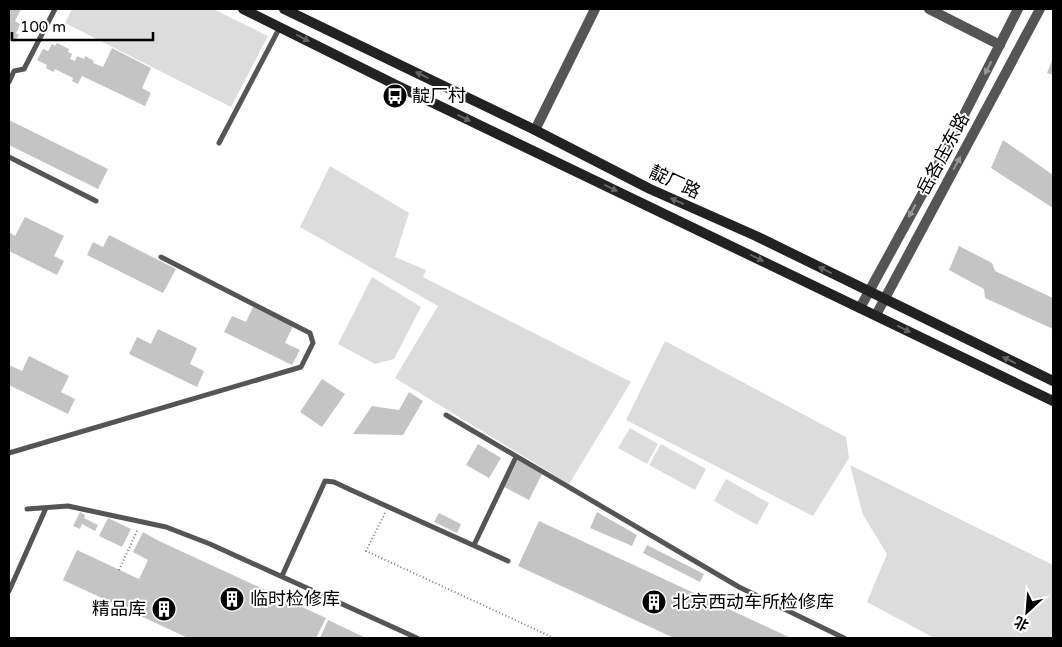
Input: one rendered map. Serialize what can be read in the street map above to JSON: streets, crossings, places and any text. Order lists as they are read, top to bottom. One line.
{"streets":{"main road":["靛厂路"],"street":["岳各庄东路"]},"crossings":[["岳各庄东路","靛厂路"]],"places":{"bus stop":["靛厂村"],"building":["临时检修库","北京西动车所检修库","精品库"]},"scale_bar":"100 m","north":"bottom left"}
